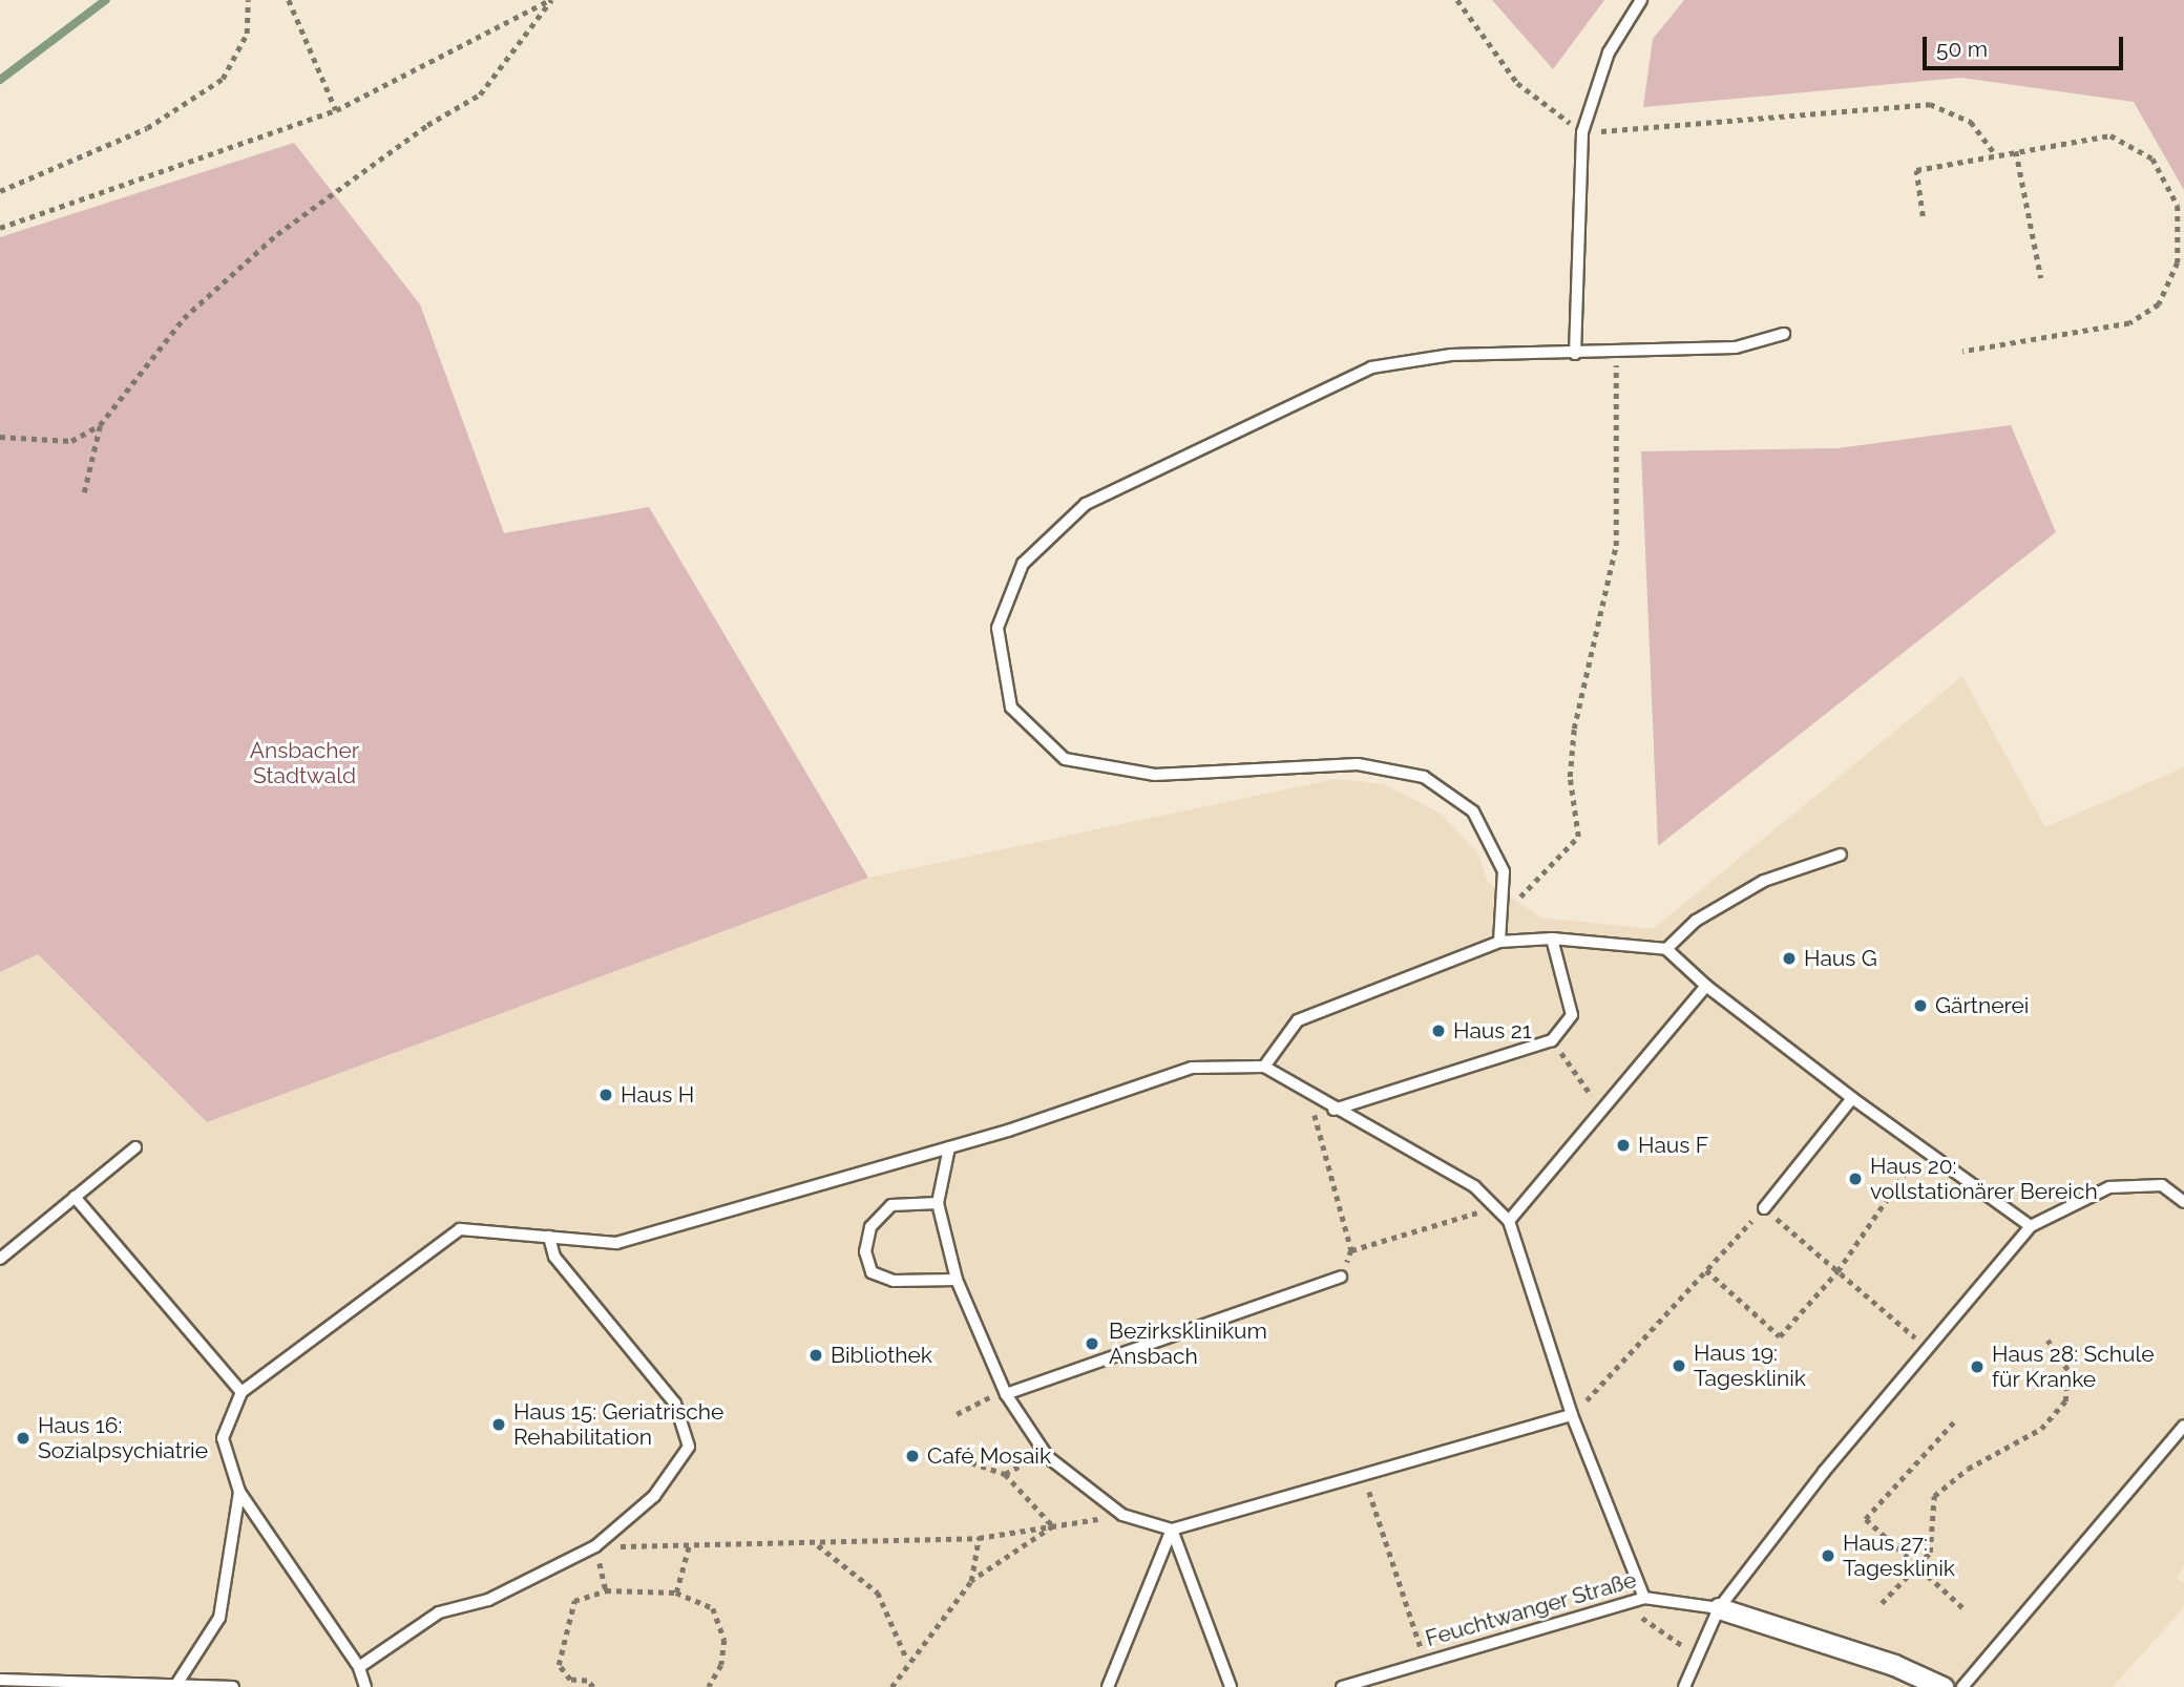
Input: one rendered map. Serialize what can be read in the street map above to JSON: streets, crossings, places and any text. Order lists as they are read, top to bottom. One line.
{"streets":{"street":["Feuchtwanger Straße"]},"parks":["Ansbacher Stadtwald"],"places":["Haus G","Gärtnerei","Haus 21","Haus H","Haus F","Haus 20: vollstationärer Bereich","Bezirksklinikum Ansbach","Bibliothek","Haus 19: Tagesklinik","Haus 28: Schule für Kranke","Haus 15: Geriatrische Rehabilitation","Haus 16: Sozialpsychiatrie","Café Mosaik","Haus 27: Tagesklinik"],"scale_bar":"50 m"}
